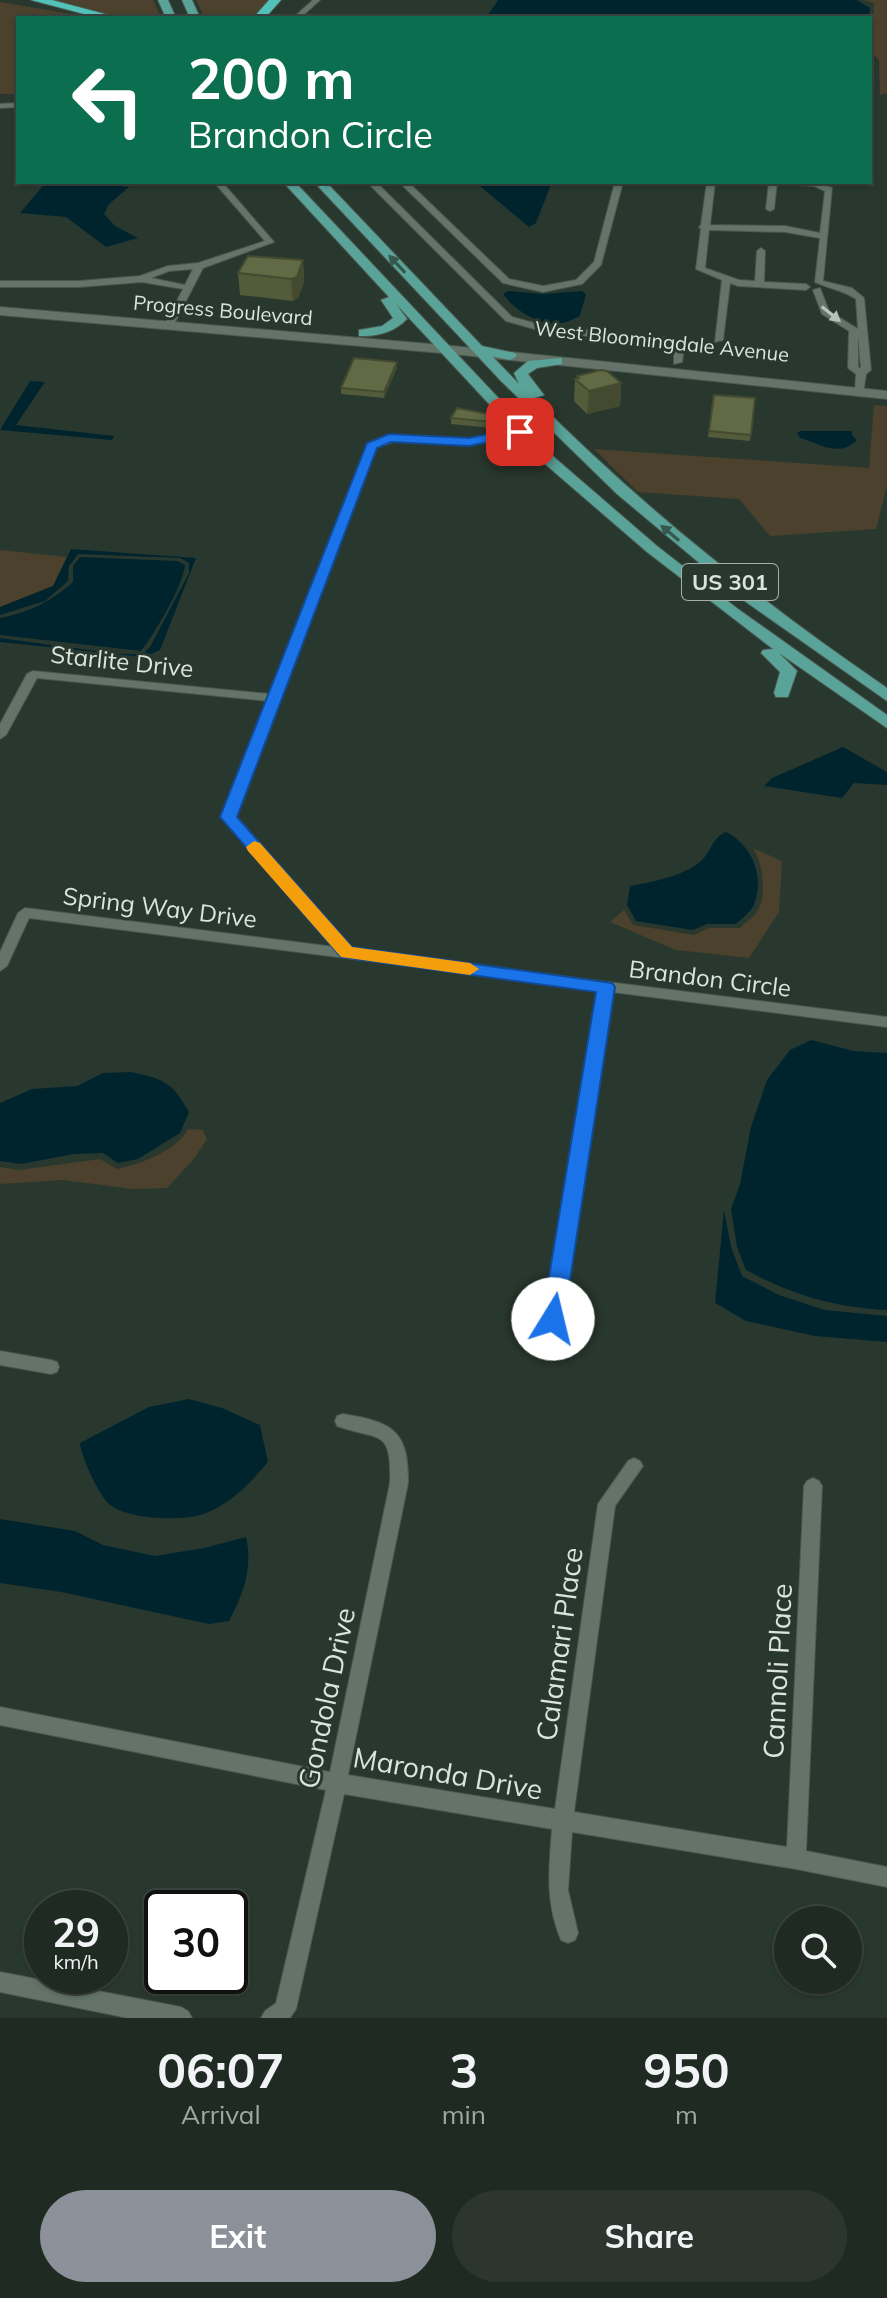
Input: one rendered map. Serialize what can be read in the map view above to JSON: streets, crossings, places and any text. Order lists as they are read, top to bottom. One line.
{"streets":{"main road":["Progress Boulevard","West Bloomingdale Avenue","US 301"],"street":["Starlite Drive","Spring Way Drive","Brandon Circle","Calamari Place","Cannoli Place","Gondola Drive","Maronda Drive"]},"crossings":[["Progress Boulevard","West Bloomingdale Avenue"],["Progress Boulevard","US 301"],["West Bloomingdale Avenue","US 301"],["Spring Way Drive","Brandon Circle"],["Calamari Place","Maronda Drive"],["Cannoli Place","Maronda Drive"],["Gondola Drive","Maronda Drive"]],"page":{"turn":["200 m","Brandon Circle"],"speed":"29 km/h","limit":"30","eta":["06:07","Arrival","3","min","950","m"],"buttons":["Exit","Share"]}}
